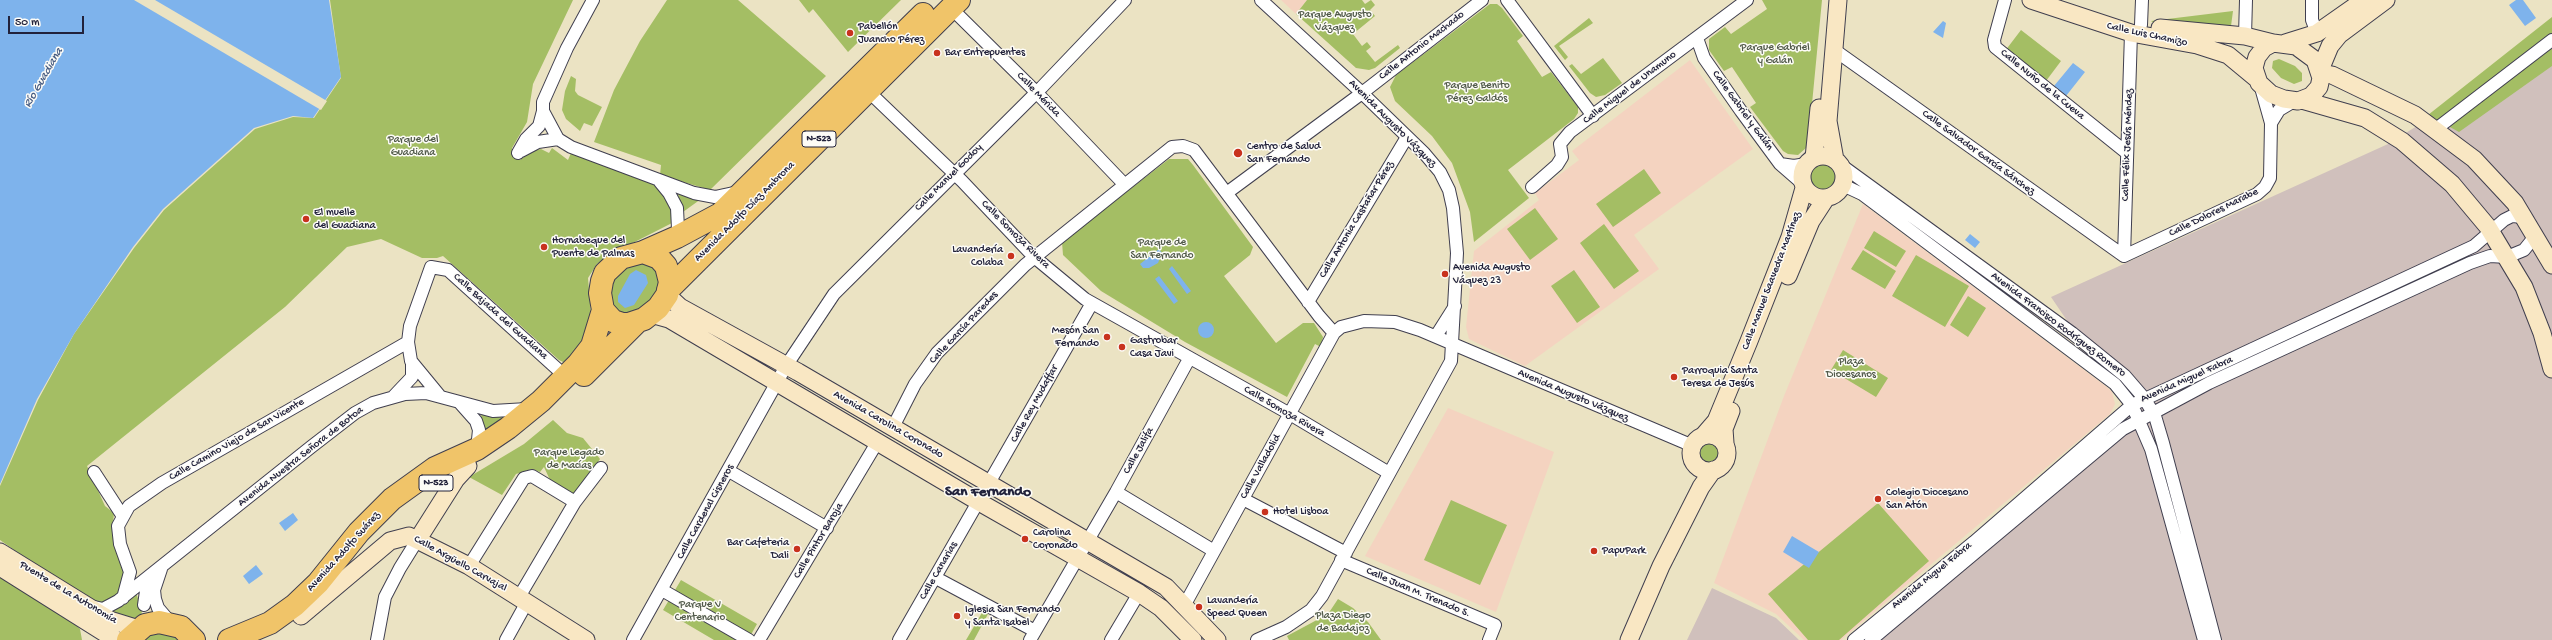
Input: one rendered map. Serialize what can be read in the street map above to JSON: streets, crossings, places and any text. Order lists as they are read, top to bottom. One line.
{"streets":{"highway":["N-523","Avenida Adolfo Díaz Ambrona","Avenida Adolfo Suárez"],"main road":["Calle Luis Chamizo","Calle Manuel Saavedra Martínez","Avenida Carolina Coronado","Calle Argüello Carvajal","Puente de La Autonomía"],"street":["Calle Antonio Machado","Calle Nuño de la Cueva","Calle Miguel de Unamuno","Calle Mérida","Calle Gabriel y Galán","Avenida Augusto Vázquez","Calle Félix Jesús Méndez","Calle Salvador García Sánchez","Calle Manuel Godoy","Calle Dolores Marabe","Calle Antonia Castañar Pérez","Calle Somoza Rivera","Calle Bajada del Guadiana","Avenida Francisco Rodríguez Romero","Calle García Paredes","Avenida Miguel Fabra","Calle Rey Mudaffar","Calle Camino Viejo de San Vicente","Calle Jalifa","Avenida Nuestra Señora de Botoa","Calle Valladolid","Calle Cardenal Cisneros","Calle Pintor Baroja","Calle Canarias","Calle Juan M. Trenado S."]},"crossings":[["Calle Luis Chamizo","Calle Félix Jesús Méndez"],["Calle Luis Chamizo","Calle Dolores Marabe"],["Calle Antonio Machado","Avenida Augusto Vázquez"],["Calle Nuño de la Cueva","Calle Félix Jesús Méndez"],["Calle Miguel de Unamuno","Calle Gabriel y Galán"],["Calle Mérida","Calle Manuel Godoy"],["Calle Mérida","Avenida Adolfo Díaz Ambrona"],["Calle Gabriel y Galán","Calle Manuel Saavedra Martínez"],["Calle Gabriel y Galán","Avenida Francisco Rodríguez Romero"],["Avenida Augusto Vázquez","Calle Antonia Castañar Pérez"],["Avenida Augusto Vázquez","Calle Somoza Rivera"],["Avenida Augusto Vázquez","Calle Manuel Saavedra Martínez"],["Avenida Augusto Vázquez","Calle Juan M. Trenado S."],["N-523","Avenida Adolfo Díaz Ambrona"],["N-523","Avenida Carolina Coronado"],["N-523","Avenida Adolfo Suárez"],["Calle Félix Jesús Méndez","Calle Salvador García Sánchez"],["Calle Félix Jesús Méndez","Calle Dolores Marabe"],["Calle Salvador García Sánchez","Calle Dolores Marabe"],["Calle Manuel Godoy","Calle Somoza Rivera"],["Calle Manuel Godoy","Avenida Carolina Coronado"],["Avenida Adolfo Díaz Ambrona","Calle Somoza Rivera"],["Avenida Adolfo Díaz Ambrona","Avenida Carolina Coronado"],["Avenida Adolfo Díaz Ambrona","Avenida Adolfo Suárez"],["Calle Somoza Rivera","Calle García Paredes"],["Calle Somoza Rivera","Calle Rey Mudaffar"],["Calle Somoza Rivera","Calle Jalifa"],["Calle Somoza Rivera","Calle Valladolid"],["Calle Manuel Saavedra Martínez","Avenida Francisco Rodríguez Romero"],["Calle Bajada del Guadiana","Calle Camino Viejo de San Vicente"],["Calle Bajada del Guadiana","Avenida Adolfo Suárez"],["Avenida Francisco Rodríguez Romero","Avenida Miguel Fabra"],["Calle García Paredes","Avenida Carolina Coronado"],["Calle Rey Mudaffar","Avenida Carolina Coronado"],["Avenida Carolina Coronado","Calle Jalifa"],["Avenida Carolina Coronado","Calle Valladolid"],["Avenida Carolina Coronado","Calle Cardenal Cisneros"],["Avenida Carolina Coronado","Calle Pintor Baroja"],["Avenida Carolina Coronado","Avenida Adolfo Suárez"],["Avenida Carolina Coronado","Calle Canarias"],["Avenida Nuestra Señora de Botoa","Avenida Adolfo Suárez"],["Avenida Nuestra Señora de Botoa","Puente de La Autonomía"],["Calle Valladolid","Calle Juan M. Trenado S."],["Avenida Adolfo Suárez","Calle Argüello Carvajal"]],"districts":["San Fernando"],"water":["Río Guadiana"],"parks":["Parque Augusto Vázquez","Parque Gabriel y Galán","Parque Benito Pérez Galdós","Parque del Guadiana","Parque de San Fernando","Plaza Diocesanos","Parque Legado de Macías","Parque V Centenario","Plaza Diego de Badajoz"],"places":["Pabellón Juancho Pérez","Bar Entrepuentes","Centro de Salud San Fernando","El muelle del Guadiana","Hornabeque del Puente de Palmas","Lavandería Colaba","Avenida Augusto Váquez 23","Mesón San Fernando","Gastrobar Casa Javi","Parroquia Santa Teresa de Jesús","Colegio Diocesano San Atón","Hotel Lisboa","Carolina Coronado","Bar Cafeteria Dali","PapuPark","Lavandería Speed Queen","Iglesia San Fernando y Santa Isabel"],"scale_bar":"50 m"}
